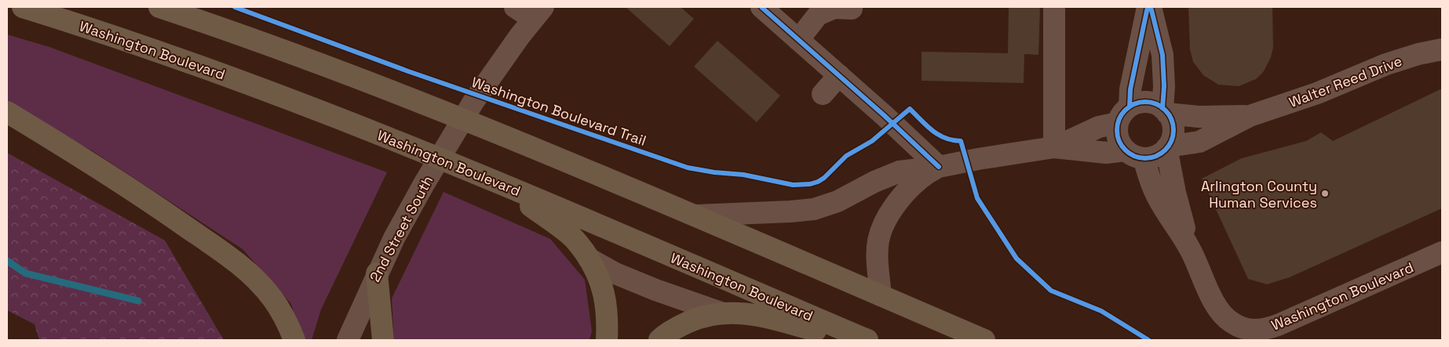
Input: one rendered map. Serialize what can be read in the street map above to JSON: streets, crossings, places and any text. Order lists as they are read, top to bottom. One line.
{"streets":{"highway":["Washington Boulevard"],"street":["Walter Reed Drive","2nd Street South"],"cycle path":["Washington Boulevard Trail"]},"places":["Arlington County Human Services"]}
